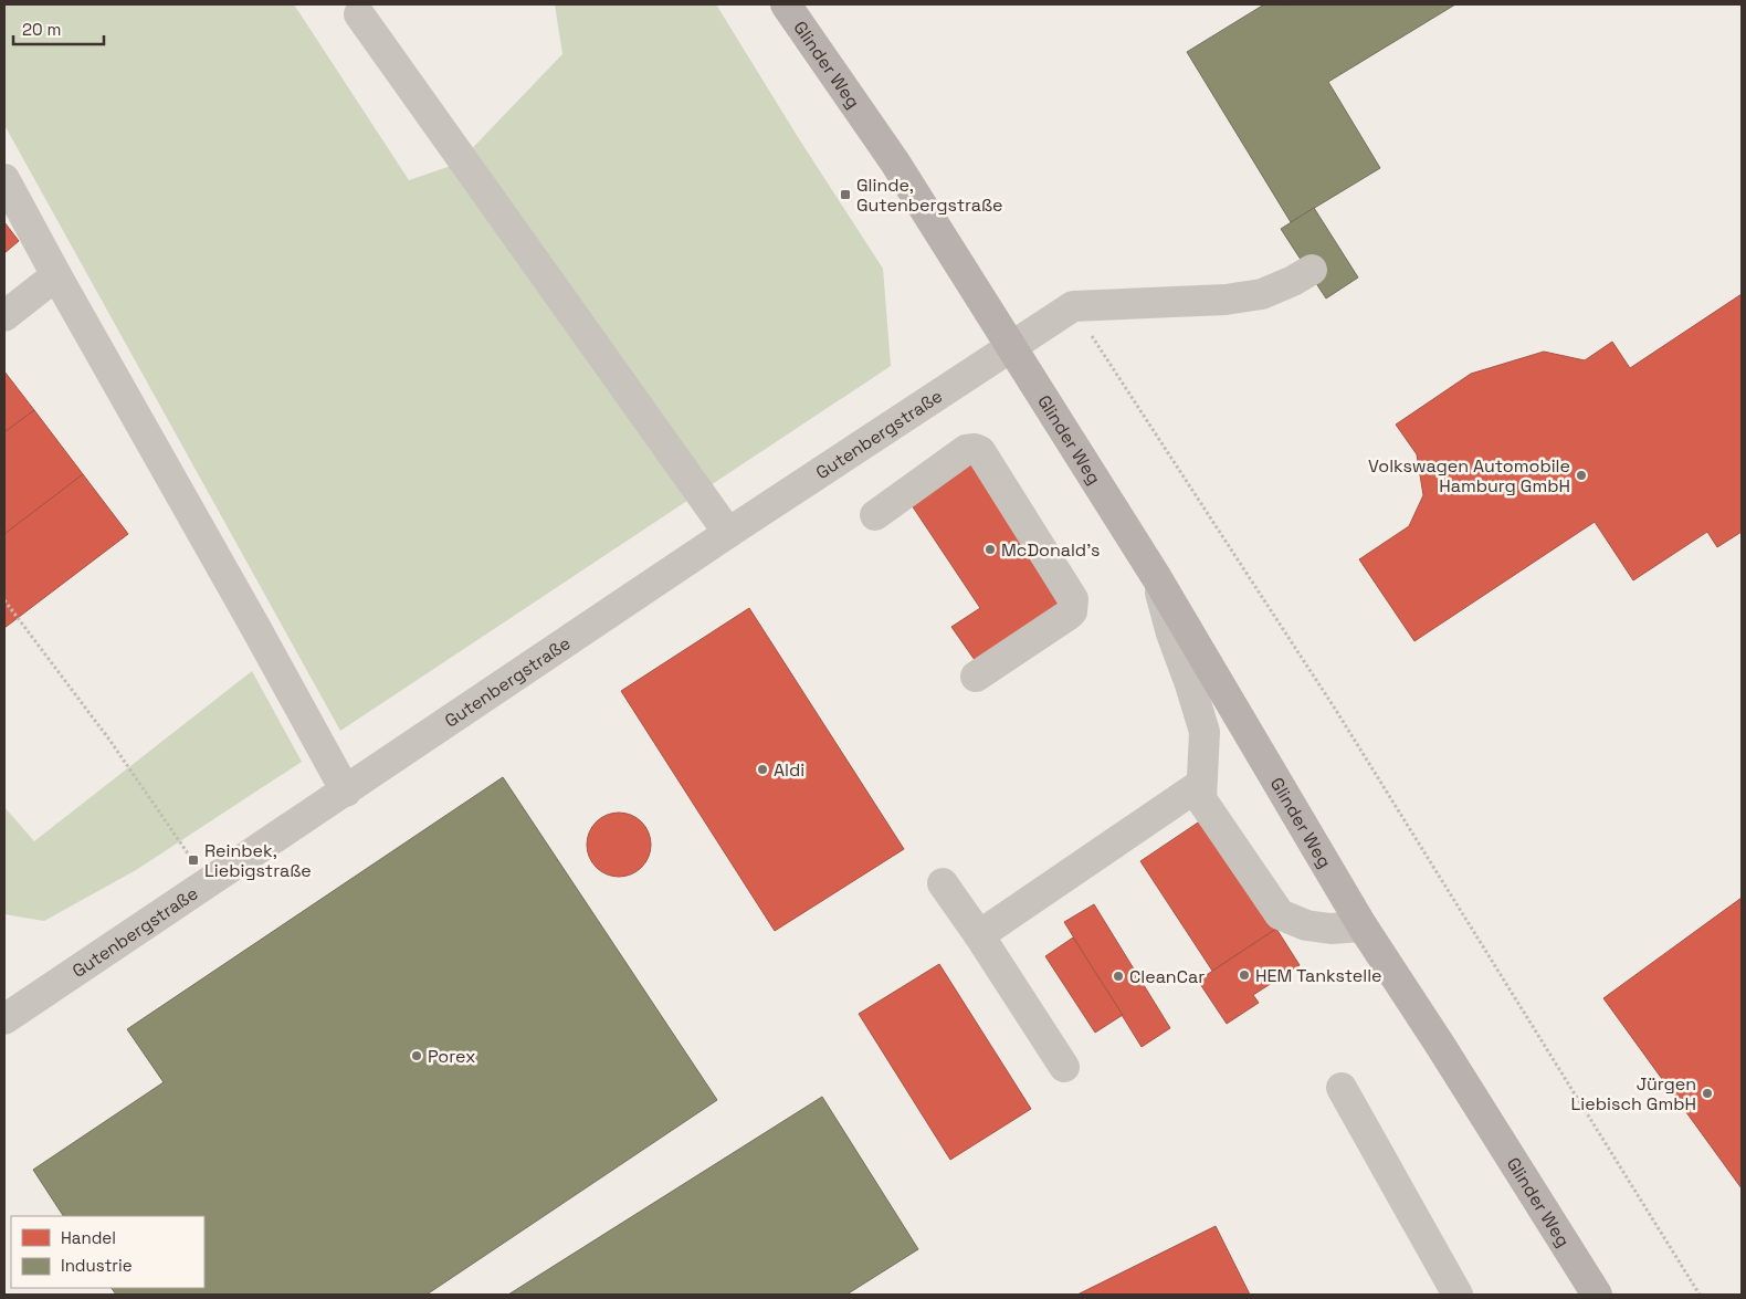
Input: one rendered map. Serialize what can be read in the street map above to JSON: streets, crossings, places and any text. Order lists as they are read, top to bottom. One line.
{"streets":{"main road":["Glinder Weg"],"street":["Gutenbergstraße"]},"crossings":[["Glinder Weg","Gutenbergstraße"]],"places":{"transit":["Glinde, Gutenbergstraße","Reinbek, Liebigstraße"],"other":["Volkswagen Automobile Hamburg GmbH","McDonald's","Aldi","HEM Tankstelle","CleanCar","Porex","Jürgen Liebisch GmbH"]},"legend":["Handel","Industrie"],"scale_bar":"20 m"}
